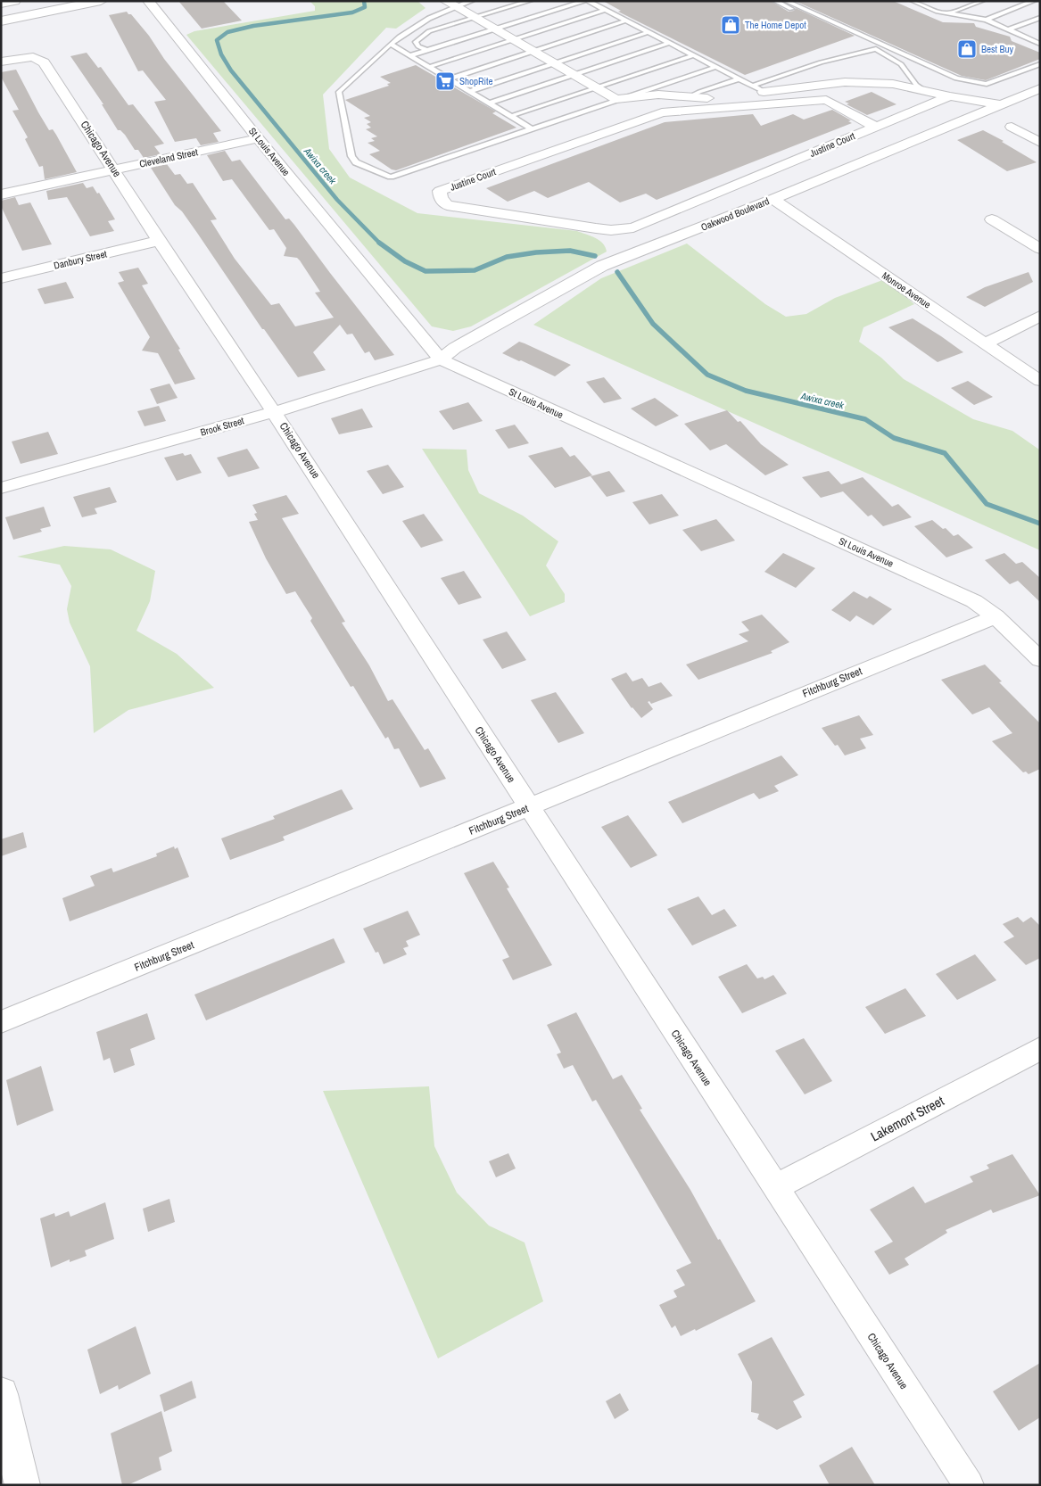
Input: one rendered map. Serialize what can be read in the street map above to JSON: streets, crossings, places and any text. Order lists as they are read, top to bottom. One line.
{"streets":{"street":["Justine Court","Chicago Avenue","St Louis Avenue","Cleveland Street","Oakwood Boulevard","Danbury Street","Monroe Avenue","Brook Street","Fitchburg Street","Lakemont Street"]},"crossings":[["Justine Court","Oakwood Boulevard"],["Chicago Avenue","Cleveland Street"],["Chicago Avenue","Danbury Street"],["Chicago Avenue","Brook Street"],["Chicago Avenue","Fitchburg Street"],["Chicago Avenue","Lakemont Street"],["St Louis Avenue","Cleveland Street"],["St Louis Avenue","Oakwood Boulevard"],["St Louis Avenue","Brook Street"],["St Louis Avenue","Fitchburg Street"],["Oakwood Boulevard","Monroe Avenue"],["Oakwood Boulevard","Brook Street"]],"water":["Awixa creek"],"places":{"shop":["The Home Depot","Best Buy"],"supermarket":["ShopRite"]}}
